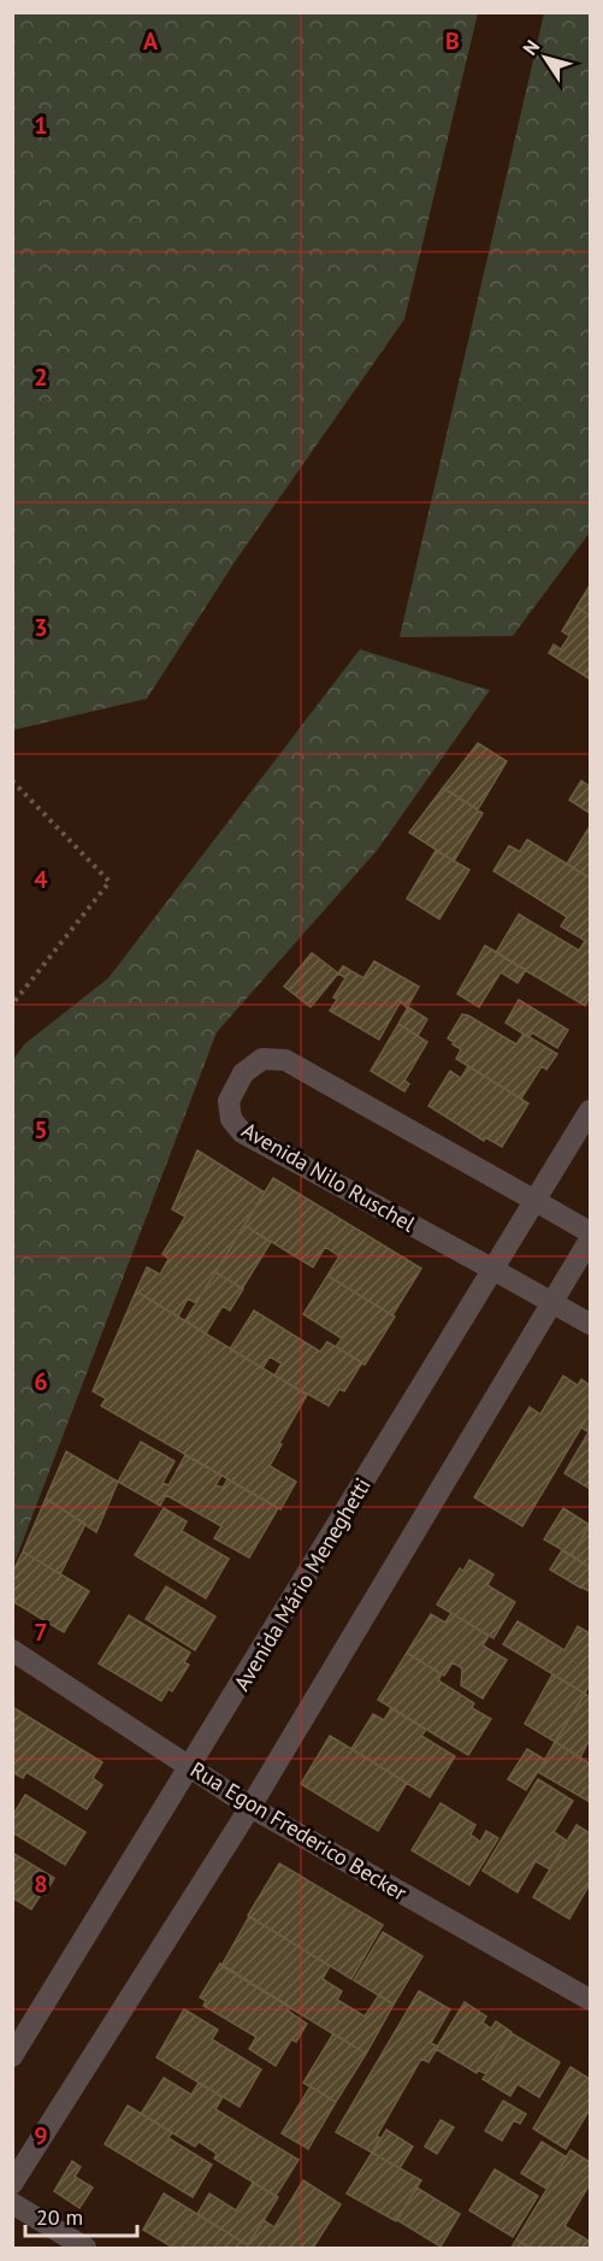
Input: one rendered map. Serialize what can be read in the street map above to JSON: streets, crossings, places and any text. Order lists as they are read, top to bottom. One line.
{"streets":{"street":["Avenida Nilo Ruschel","Avenida Mário Meneghetti","Rua Egon Frederico Becker"]},"crossings":[["Avenida Nilo Ruschel","Avenida Mário Meneghetti"],["Avenida Mário Meneghetti","Rua Egon Frederico Becker"]],"scale_bar":"20 m","north":"top left","grid":{"columns":["A","B"],"rows":["1","2","3","4","5","6","7","8","9"]}}
